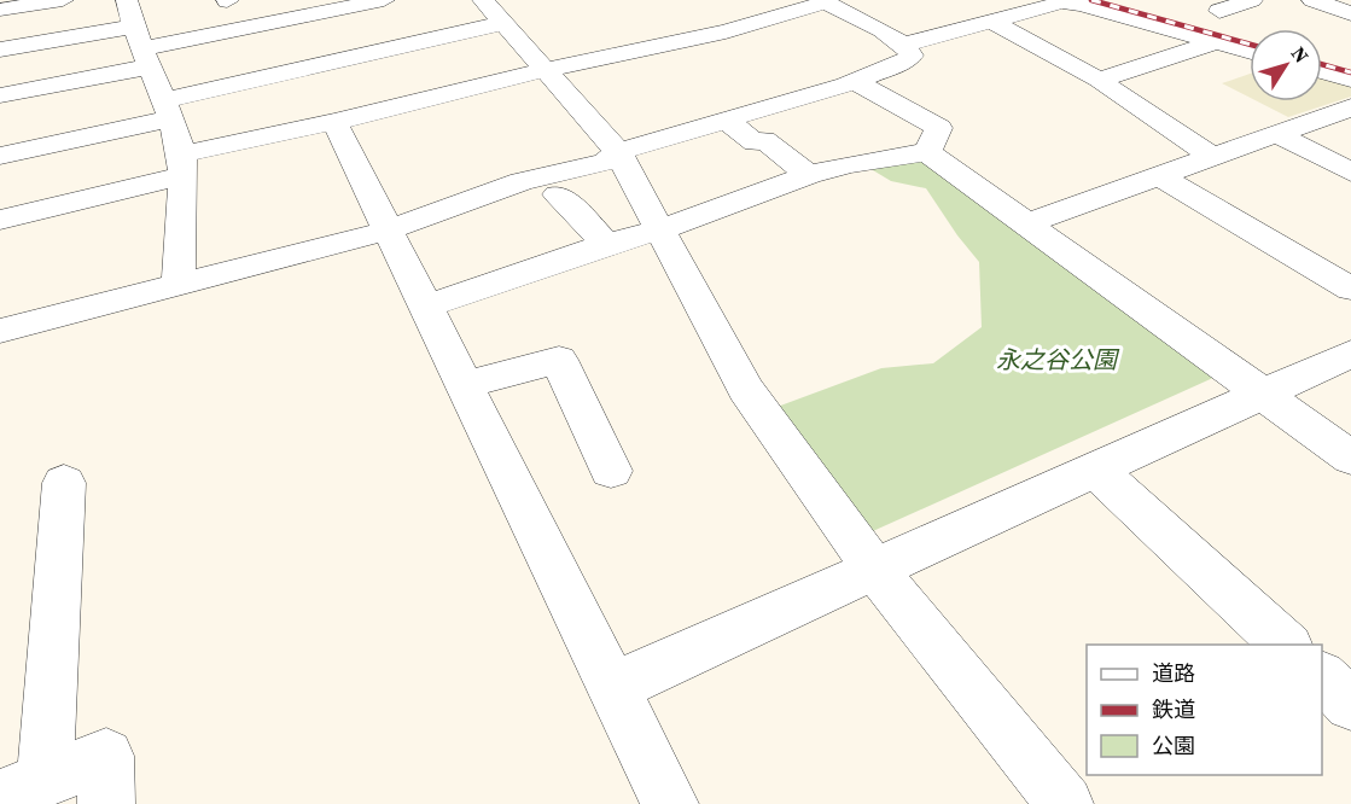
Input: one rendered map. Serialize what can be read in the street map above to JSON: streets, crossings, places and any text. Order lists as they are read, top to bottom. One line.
{"parks":["永之谷公園"],"legend":["道路","鉄道","公園"],"north":"top right"}
